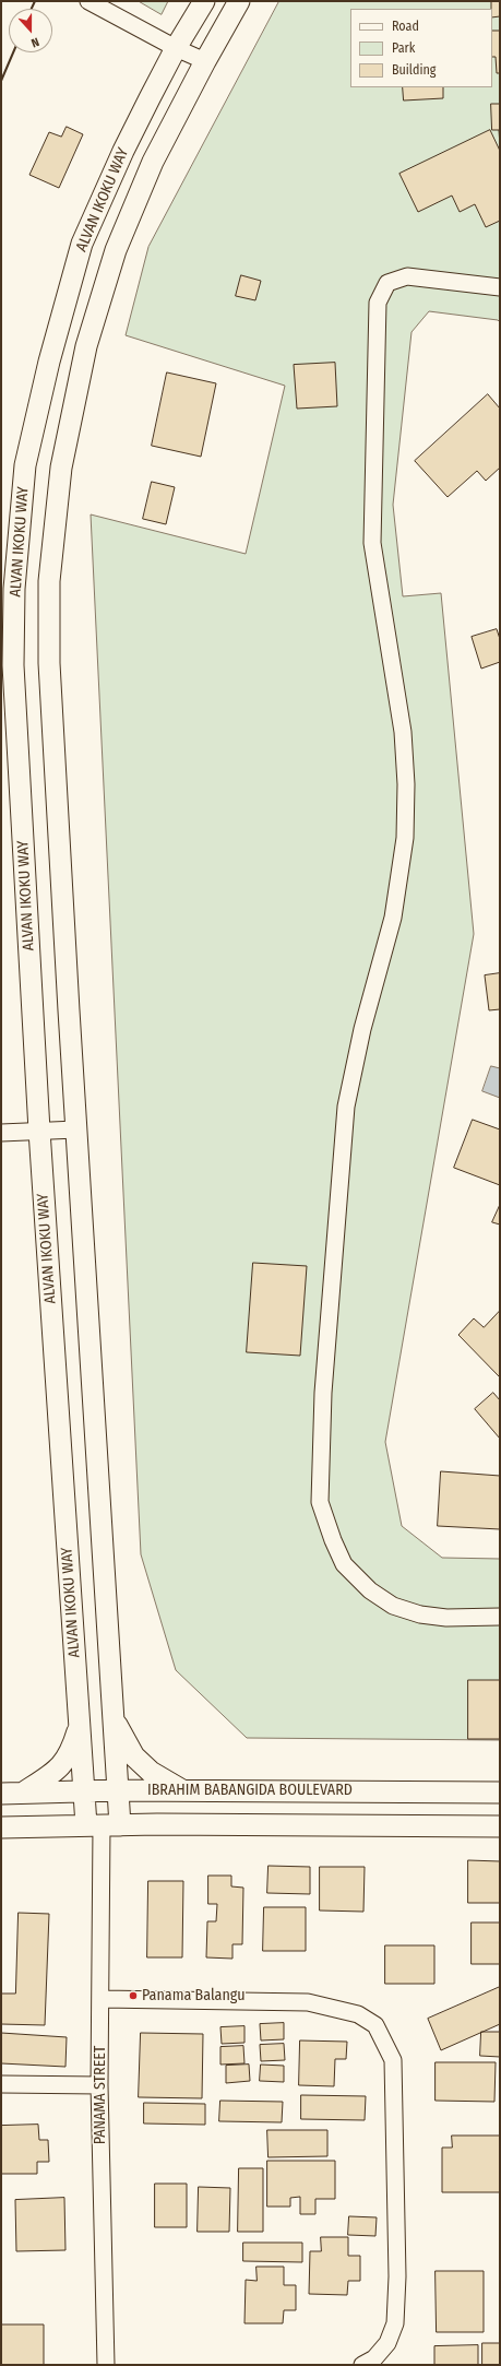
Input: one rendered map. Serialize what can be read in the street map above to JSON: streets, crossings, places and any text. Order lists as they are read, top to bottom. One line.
{"streets":{"street":["ALVAN IKOKU WAY","IBRAHIM BABANGIDA BOULEVARD","PANAMA STREET"]},"crossings":[["ALVAN IKOKU WAY","IBRAHIM BABANGIDA BOULEVARD"],["ALVAN IKOKU WAY","PANAMA STREET"]],"places":["Panama Balangu"],"legend":["Road","Park","Building"],"north":"bottom"}
